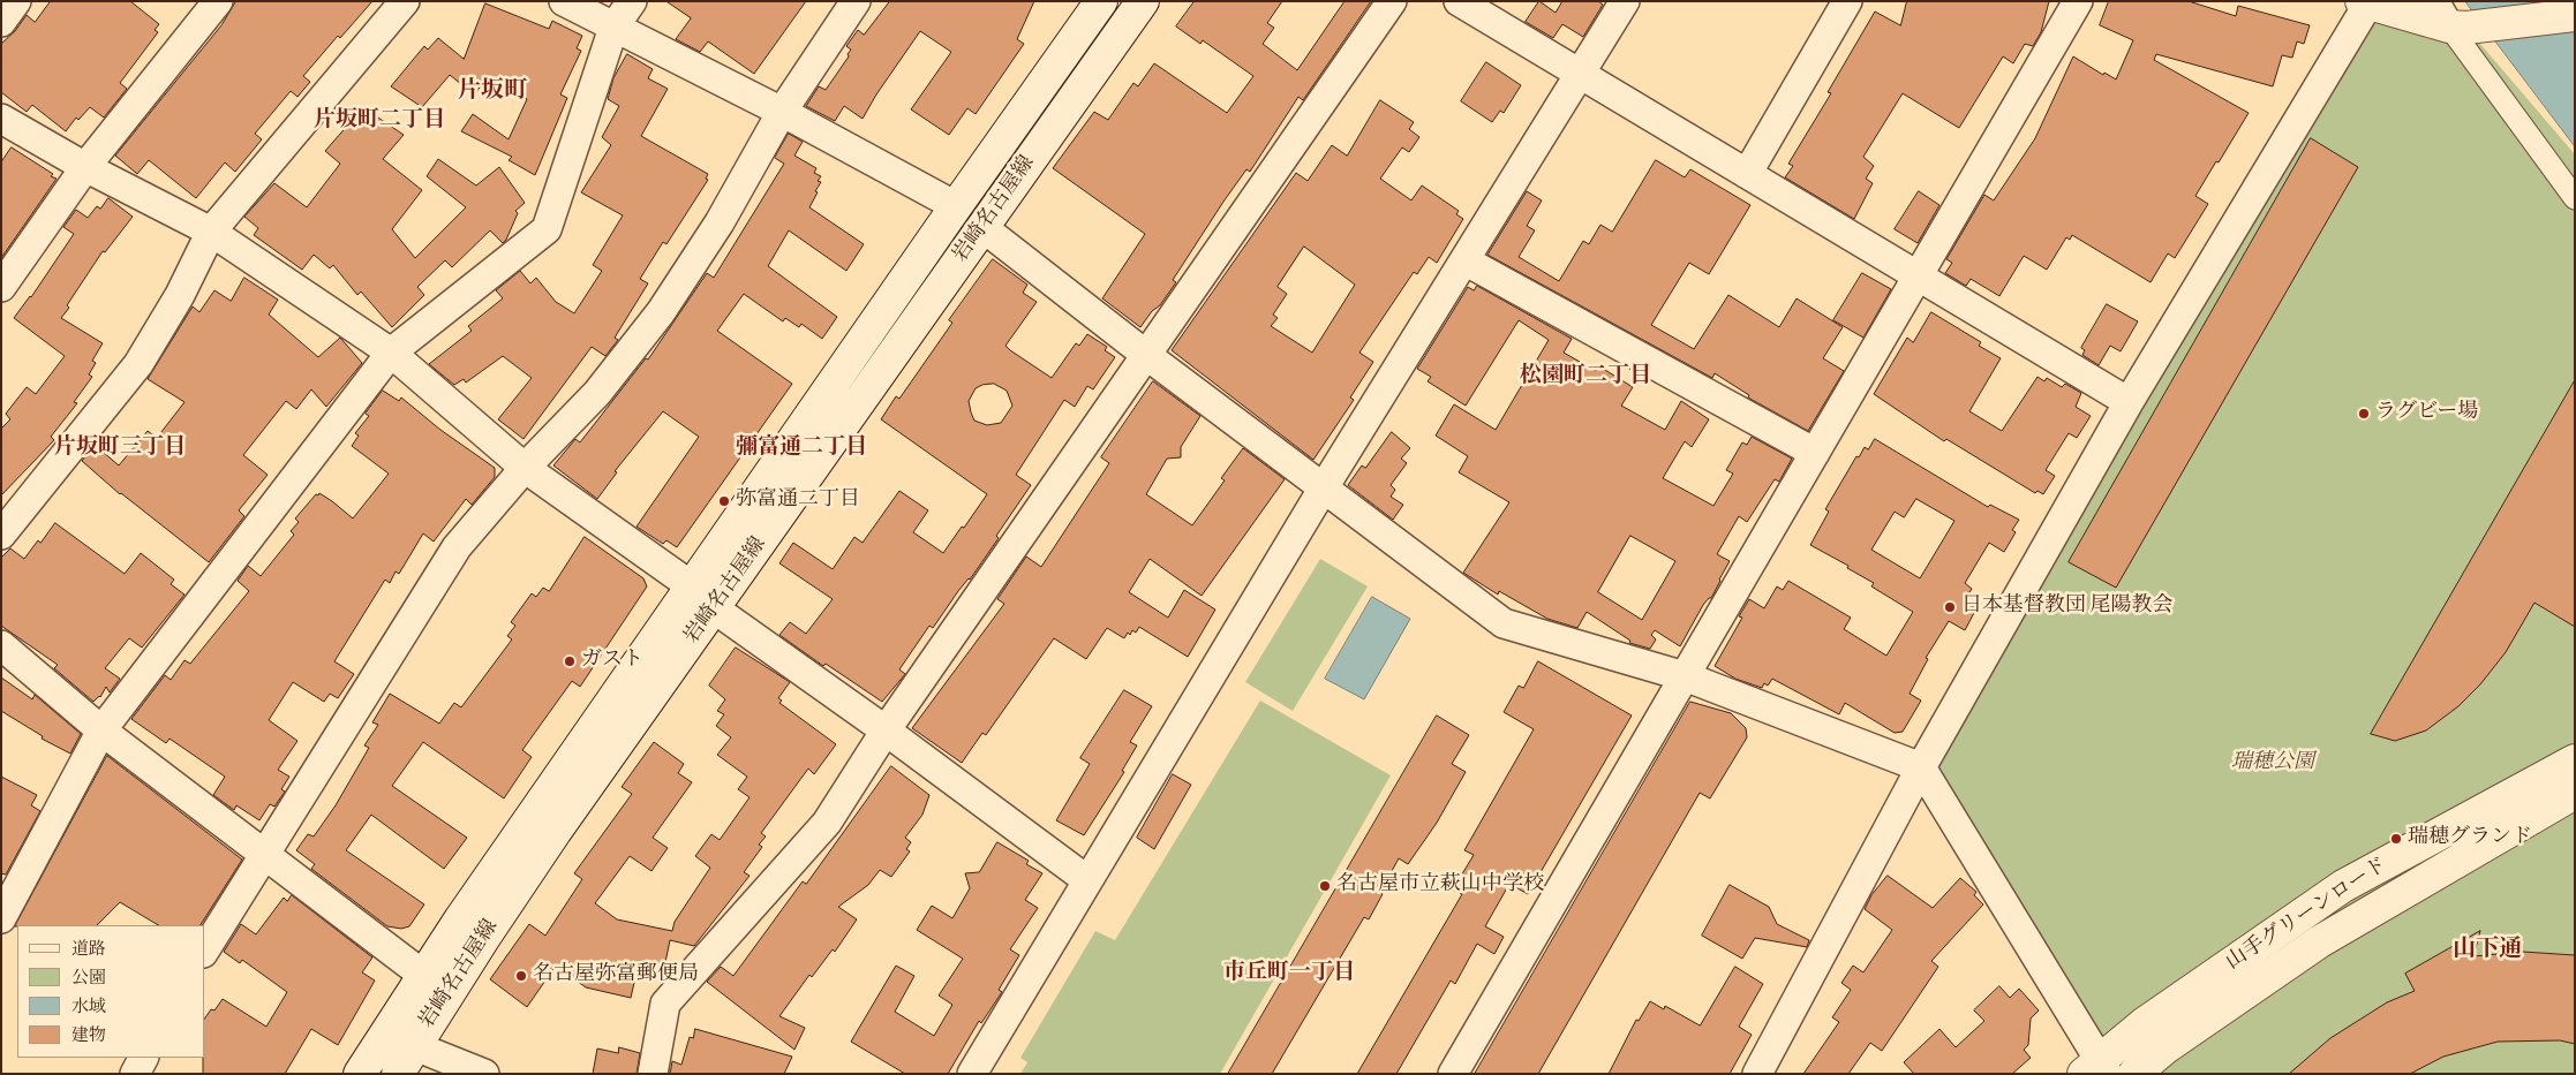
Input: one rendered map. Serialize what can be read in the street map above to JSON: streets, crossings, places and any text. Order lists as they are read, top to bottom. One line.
{"streets":{"main road":["岩崎名古屋線","山手グリーンロード"]},"districts":["片坂町","片坂町二丁目","松園町二丁目","片坂町三丁目","彌富通二丁目","山下通","市丘町一丁目"],"parks":["瑞穂公園"],"places":["ラグビー場","弥富通二丁目","日本基督教団 尾陽教会","ガスト","瑞穂グランド","名古屋市立萩山中学校","名古屋弥富郵便局"],"legend":["道路","公園","水域","建物"]}
